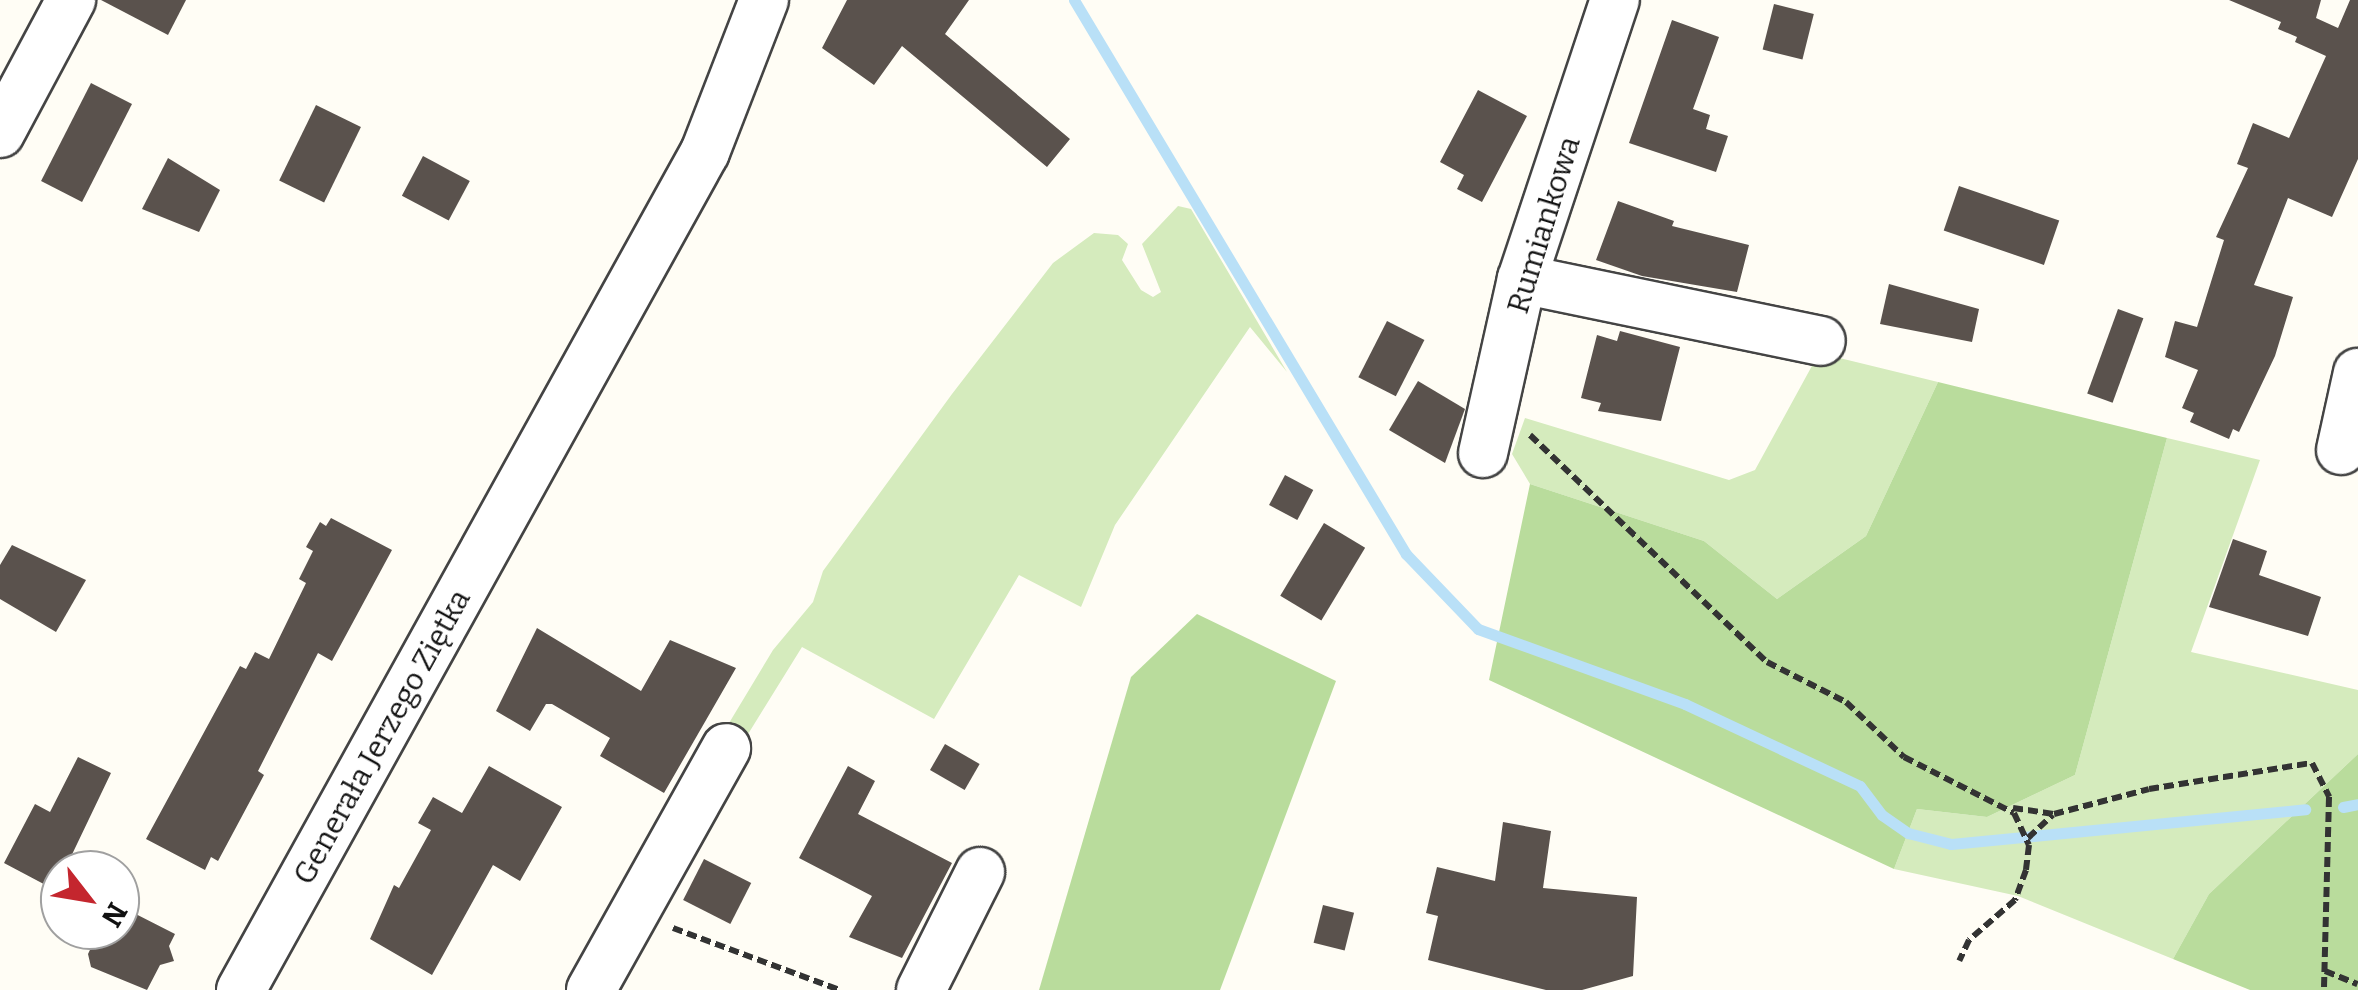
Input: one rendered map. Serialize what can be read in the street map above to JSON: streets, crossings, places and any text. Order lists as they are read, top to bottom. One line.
{"streets":{"street":["Rumiankowa","Generała Jerzego Ziętka"]},"north":"bottom right"}
